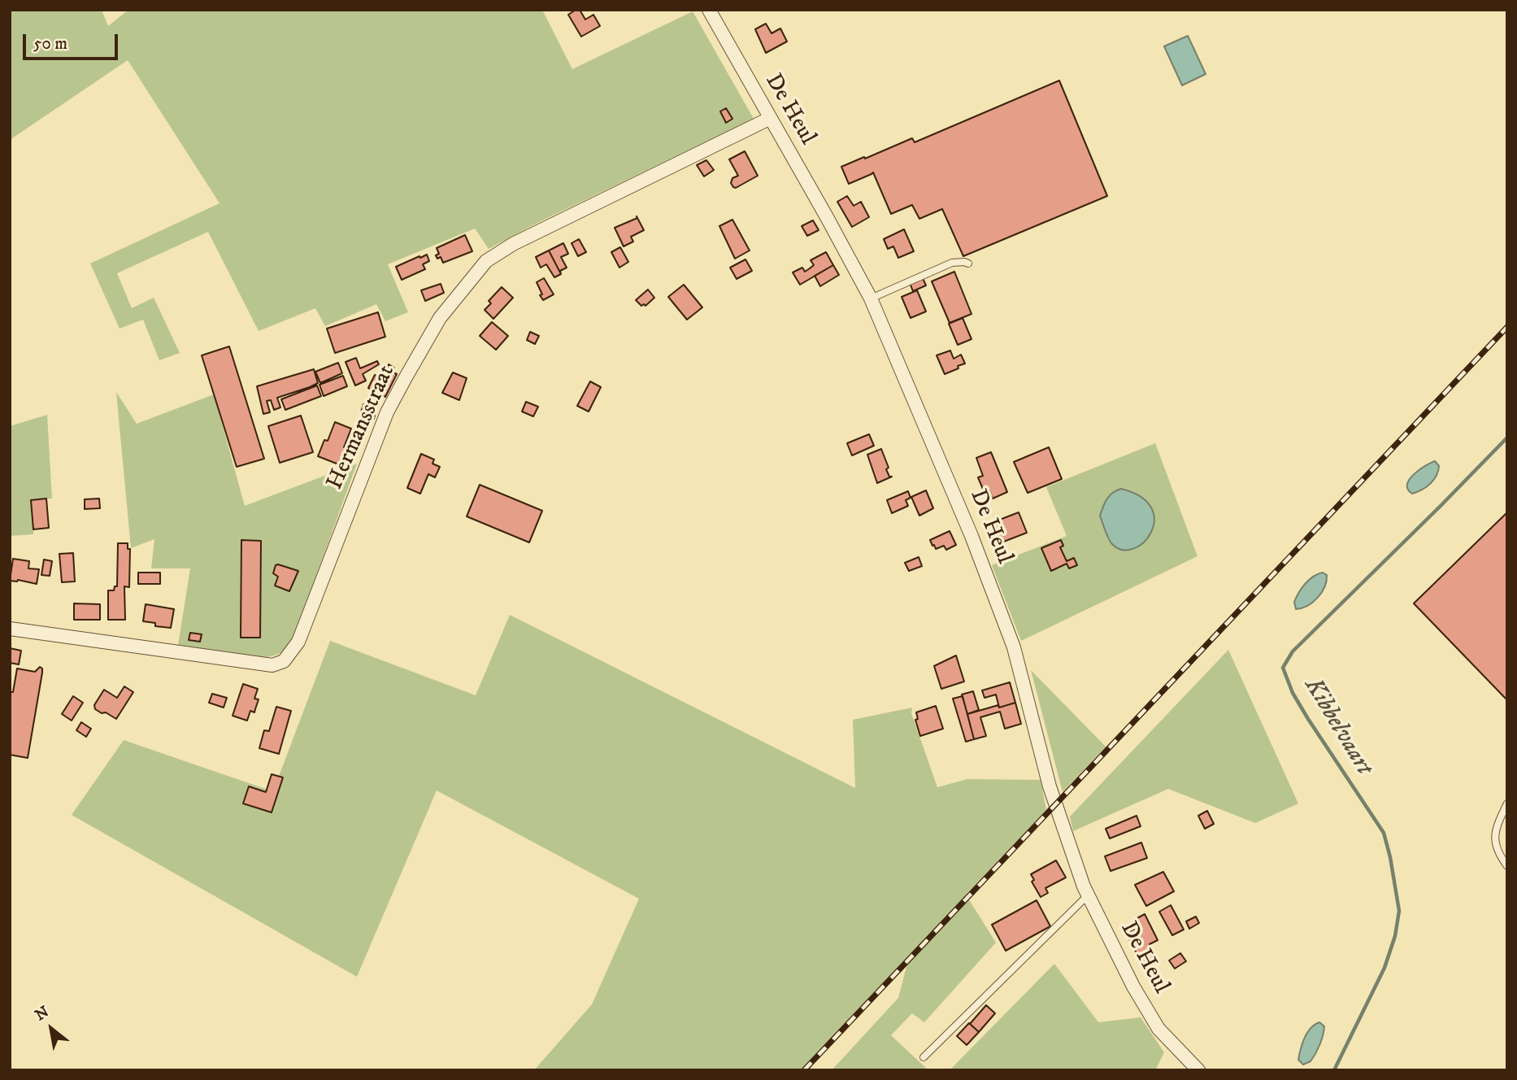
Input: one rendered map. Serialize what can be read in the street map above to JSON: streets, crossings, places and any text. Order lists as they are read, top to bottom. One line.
{"streets":{"street":["De Heul","Hermansstraat"]},"crossings":[["De Heul","Hermansstraat"]],"water":["Kibbelvaart"],"scale_bar":"50 m","north":"top left"}
